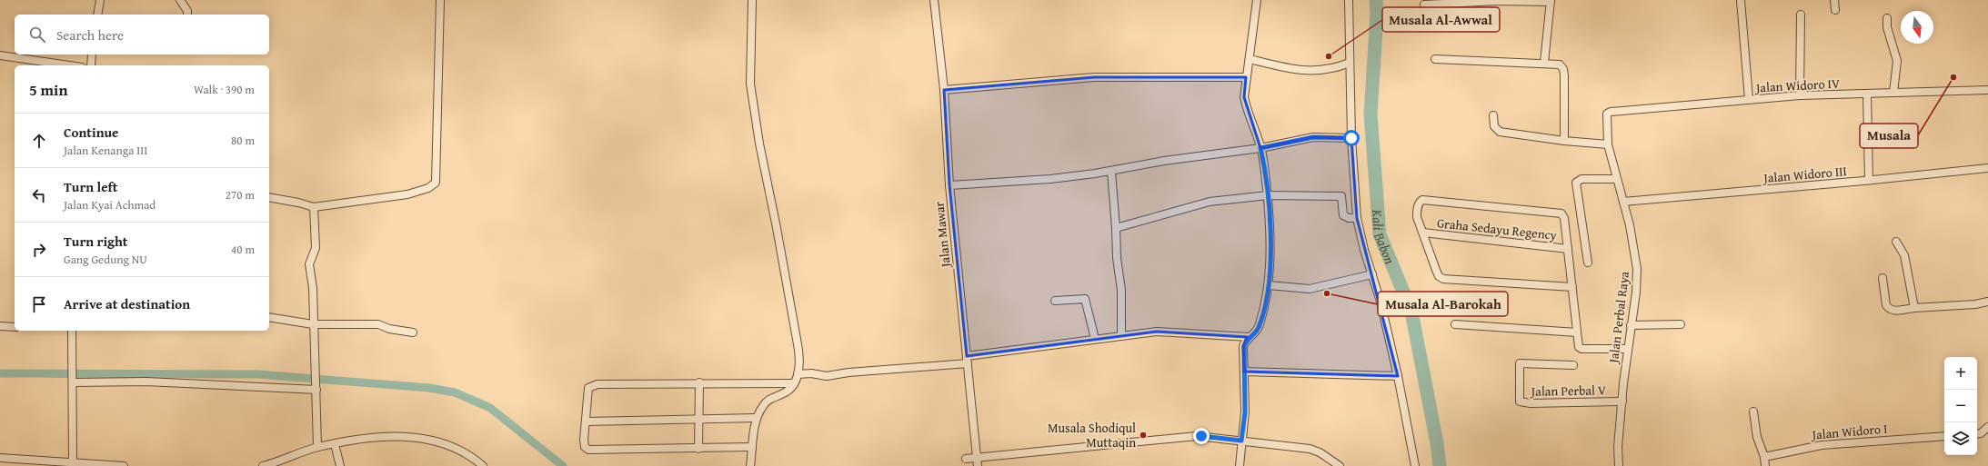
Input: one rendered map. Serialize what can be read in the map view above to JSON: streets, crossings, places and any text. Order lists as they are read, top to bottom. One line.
{"streets":{"street":["Jalan Widoro IV","Jalan Widoro III","Graha Sedayu Regency","Jalan Mawar","Jalan Perbal Raya","Jalan Perbal V","Jalan Widoro I"]},"crossings":[["Jalan Widoro IV","Jalan Perbal Raya"],["Jalan Widoro III","Jalan Perbal Raya"],["Graha Sedayu Regency","Jalan Perbal Raya"],["Jalan Perbal Raya","Jalan Perbal V"]],"water":["Kali Babon"],"places":["Musala Al-Awwal","Musala","Musala Al-Barokah","Musala Shodiqul Muttaqin"],"north":"bottom","page":{"search":"Search here","heading":["5 min","Walk · 390 m"],"list":[["Continue","Jalan Kenanga III","80 m"],["Turn left","Jalan Kyai Achmad","270 m"],["Turn right","Gang Gedung NU","40 m"],"Arrive at destination"],"map_buttons":["+","−"]}}
